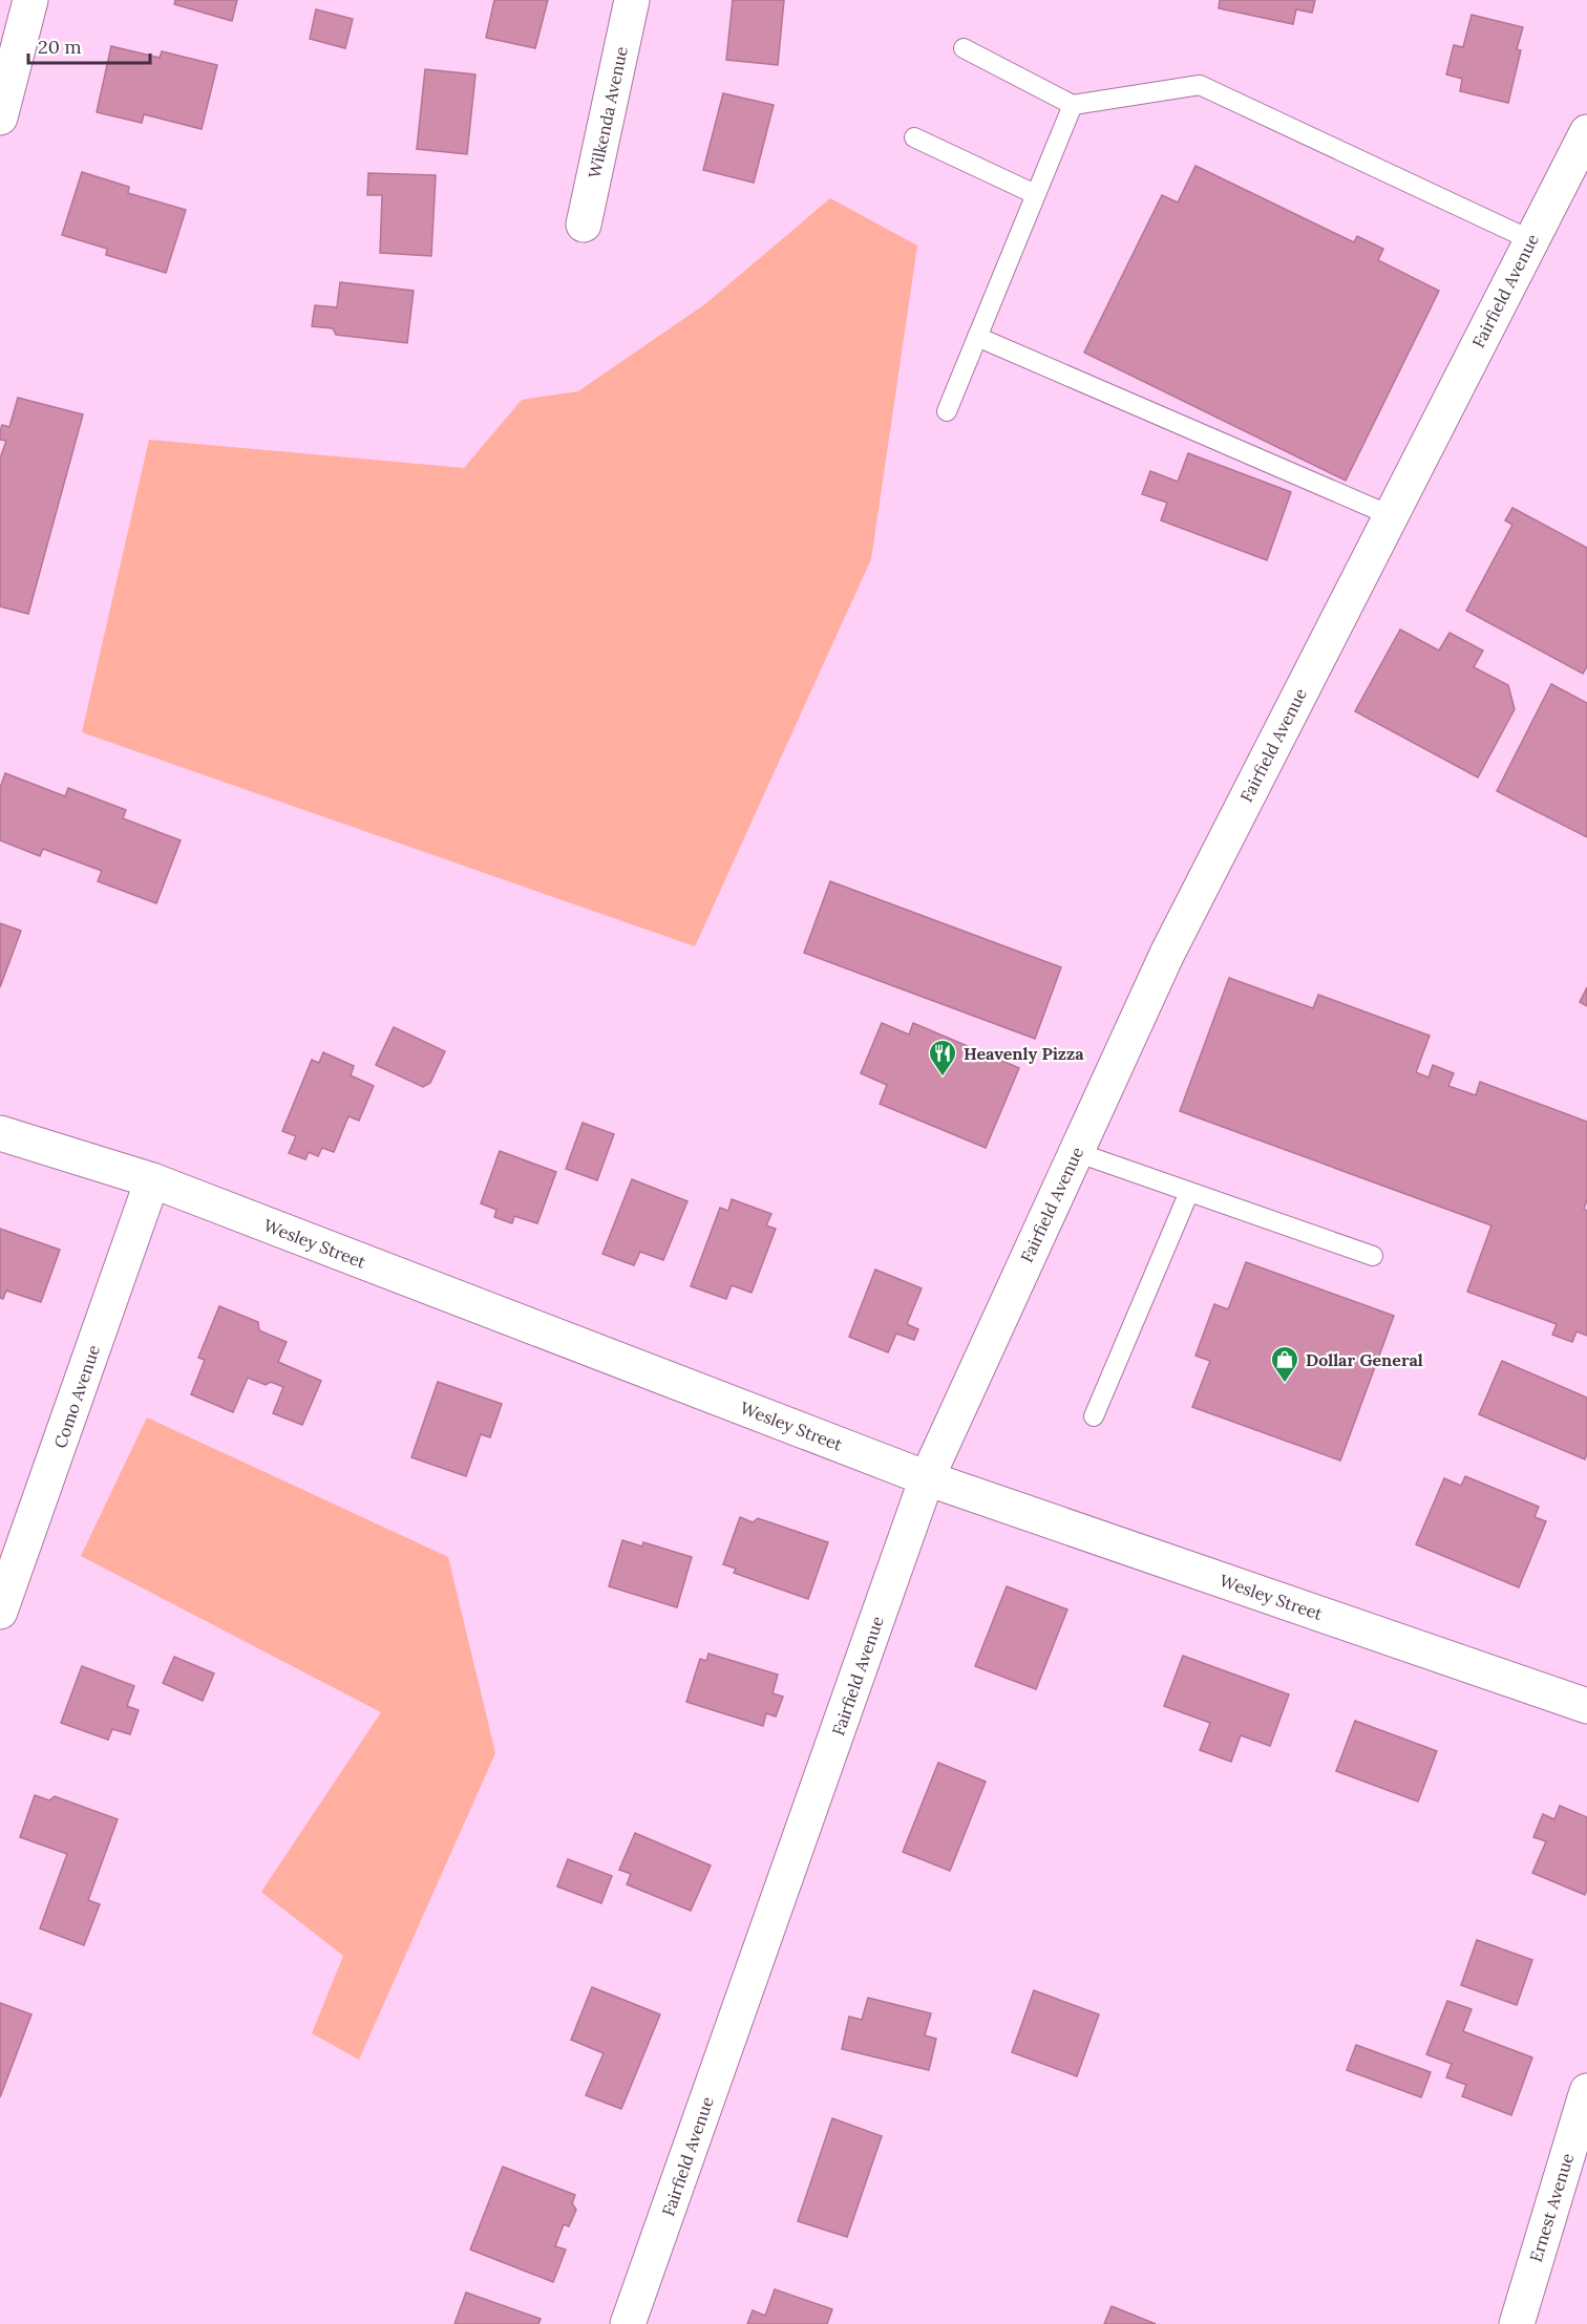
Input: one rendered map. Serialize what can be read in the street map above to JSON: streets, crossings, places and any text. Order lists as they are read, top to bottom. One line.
{"streets":{"street":["Wilkenda Avenue","Fairfield Avenue","Wesley Street","Como Avenue","Ernest Avenue"]},"crossings":[["Fairfield Avenue","Wesley Street"],["Wesley Street","Como Avenue"]],"places":{"restaurant":["Heavenly Pizza"],"shop":["Dollar General"]},"scale_bar":"20 m"}
